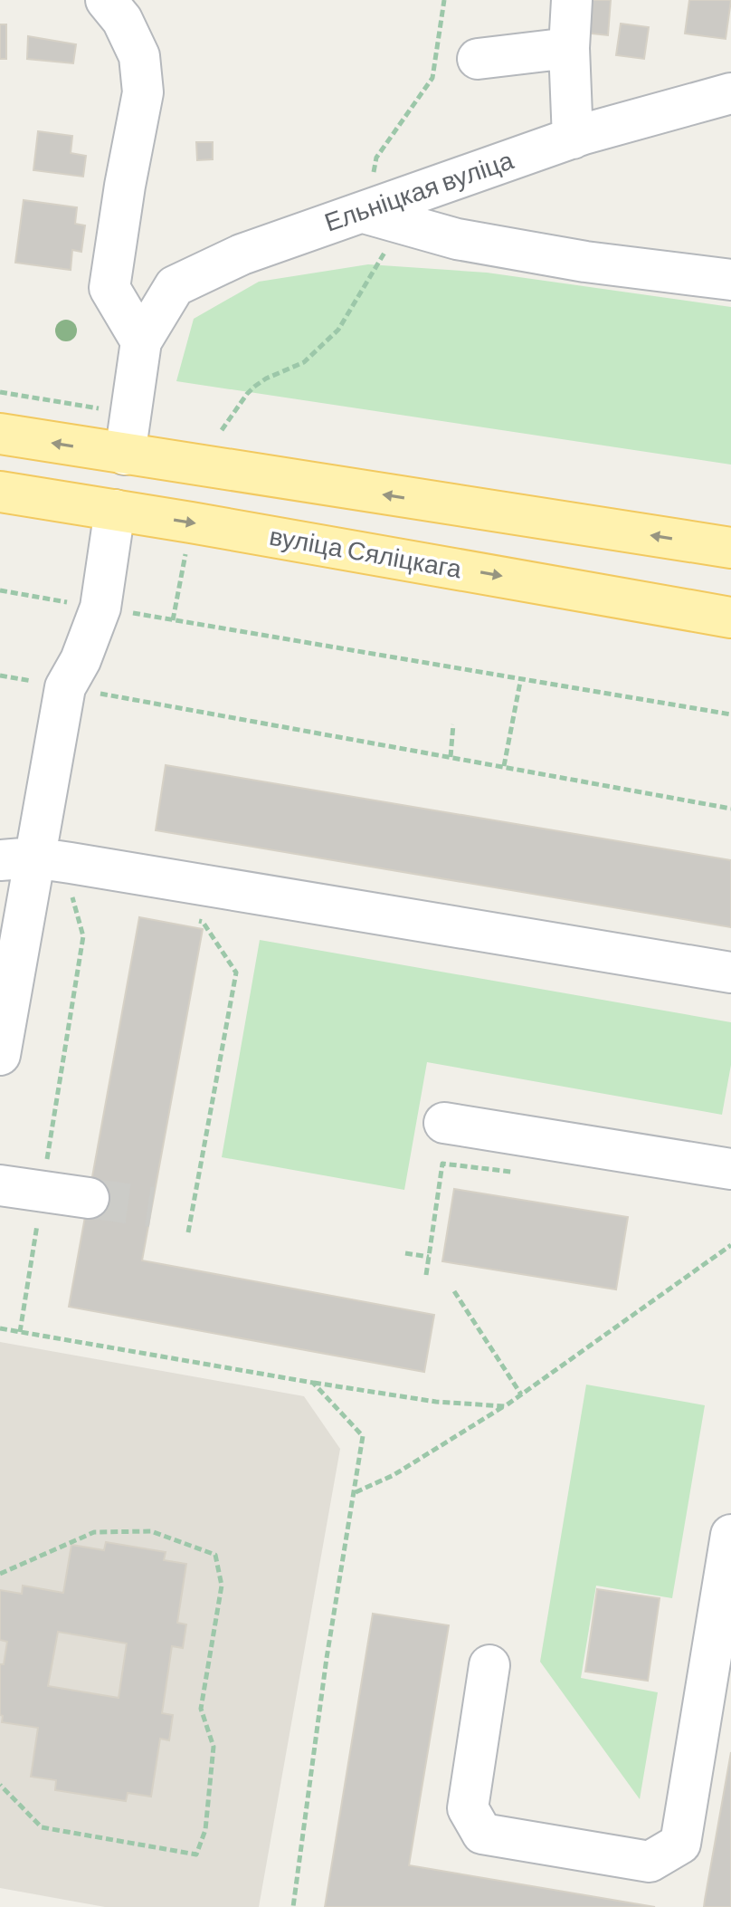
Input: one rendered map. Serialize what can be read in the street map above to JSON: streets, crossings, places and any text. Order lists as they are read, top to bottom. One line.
{"streets":{"main road":["вуліца Сяліцкага"],"street":["Ельніцкая вуліца"]}}
